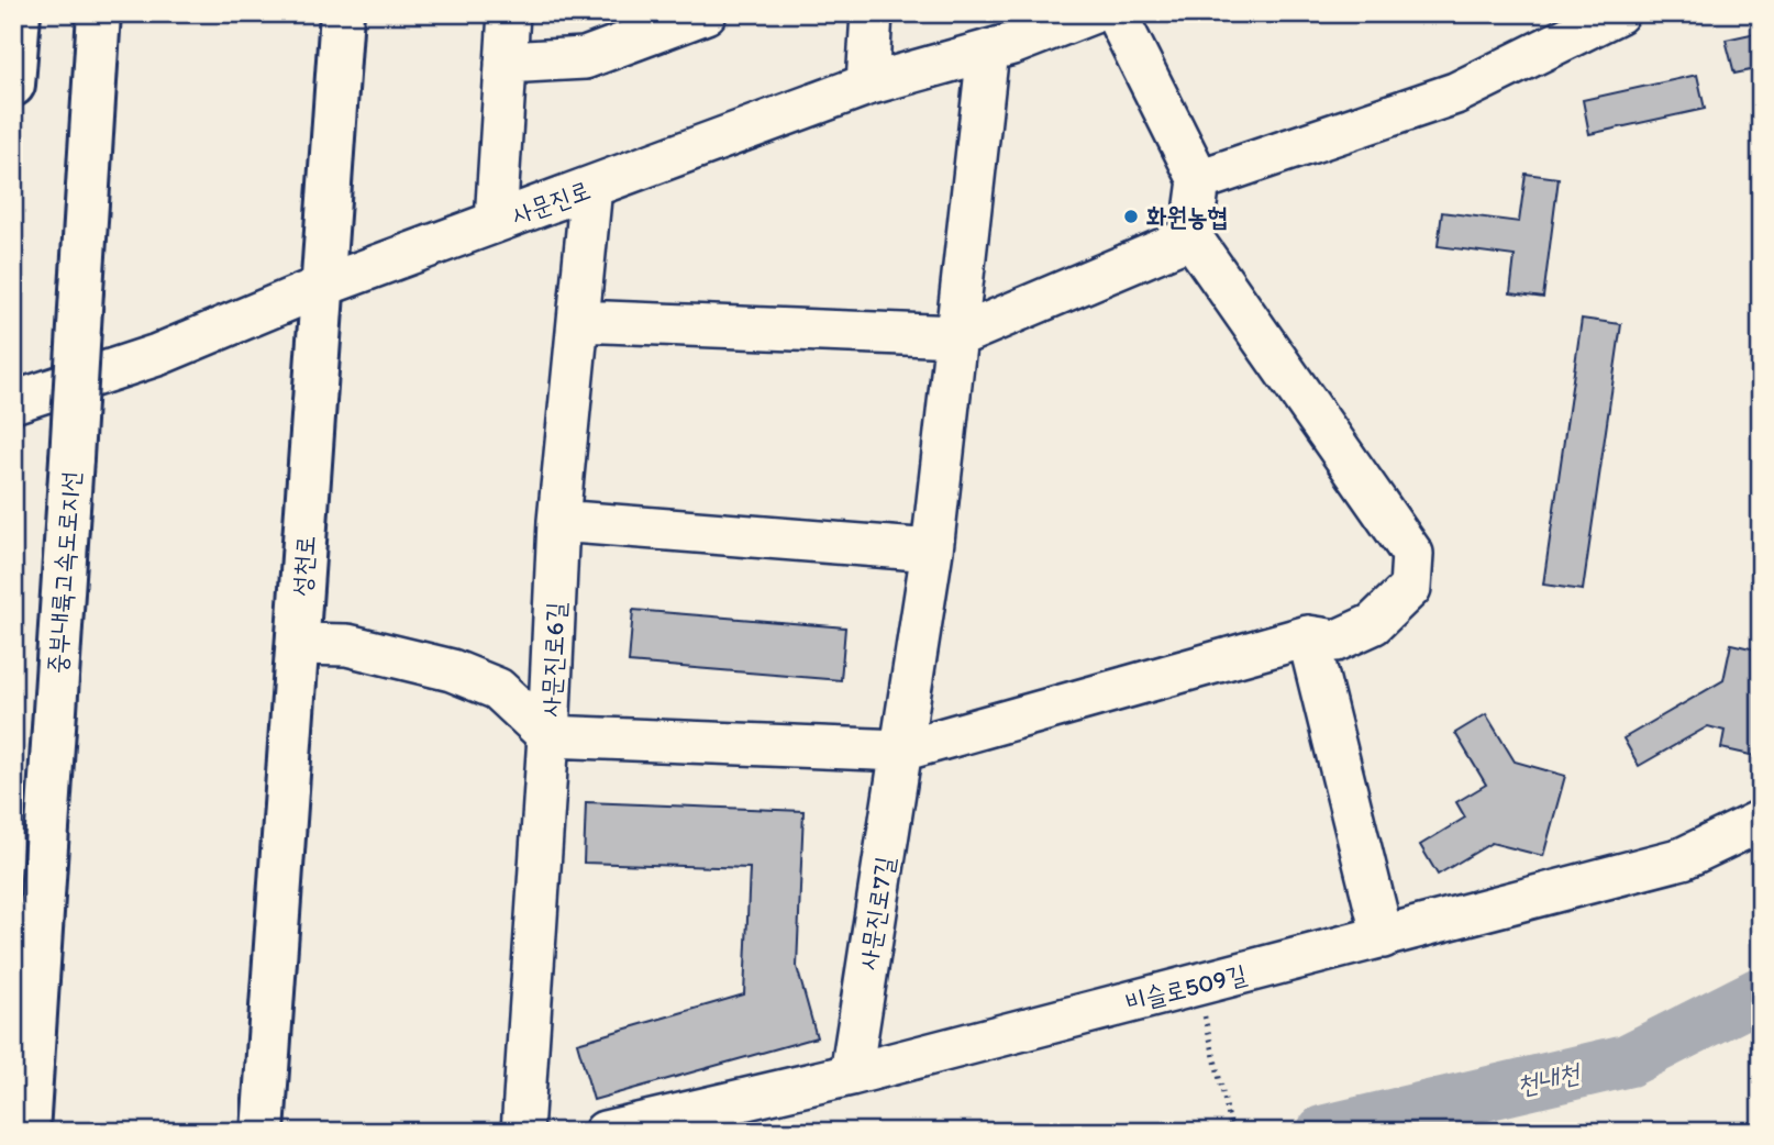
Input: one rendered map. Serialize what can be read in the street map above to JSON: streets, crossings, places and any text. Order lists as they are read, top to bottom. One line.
{"streets":{"main road":["성천로","중부내륙고속도로지선"],"street":["사문진로","사문진로6길","사문진로7길","비슬로509길"]},"crossings":[["사문진로","성천로"],["사문진로","사문진로6길"],["사문진로","사문진로7길"],["사문진로7길","비슬로509길"]],"water":["천내천"],"places":["화원농협"]}
